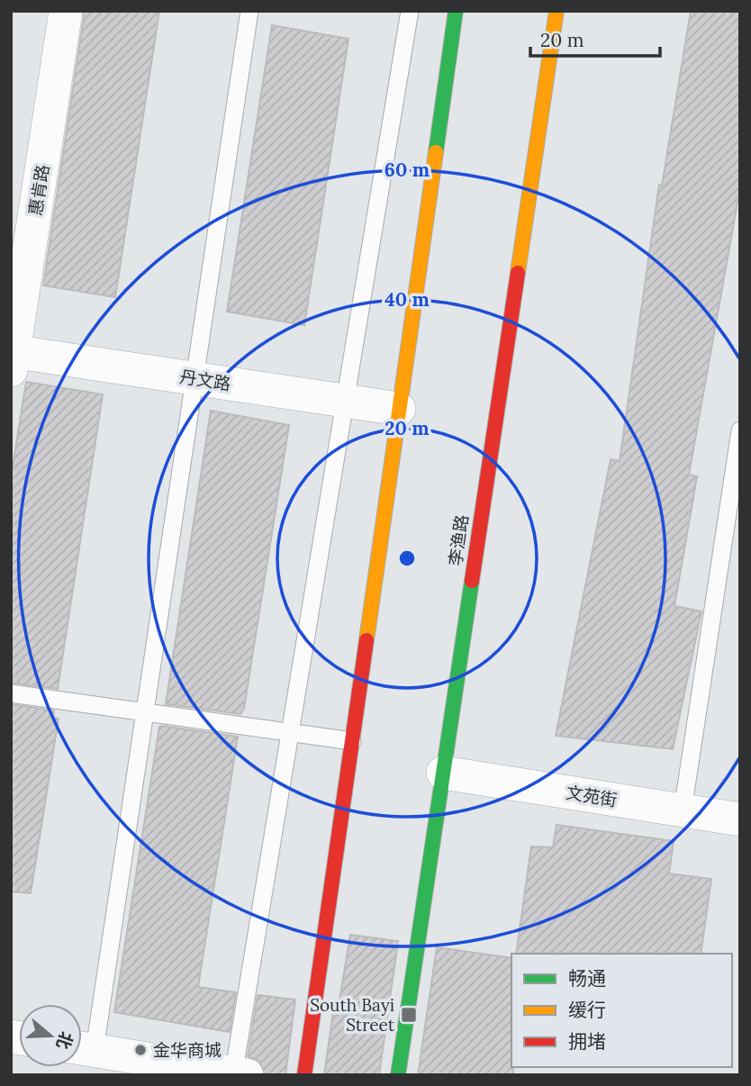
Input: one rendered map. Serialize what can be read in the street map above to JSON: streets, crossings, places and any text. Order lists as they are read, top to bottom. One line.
{"streets":{"main road":["李渔路"],"street":["惠肯路","丹文路","文苑街"]},"crossings":[["惠肯路","丹文路"],["李渔路","文苑街"]],"places":{"transit":["South Bayi Street"],"other":["金华商城"]},"legend":["畅通","缓行","拥堵"],"scale_bar":"20 m","north":"right","rings":["60 m","40 m","20 m"]}
